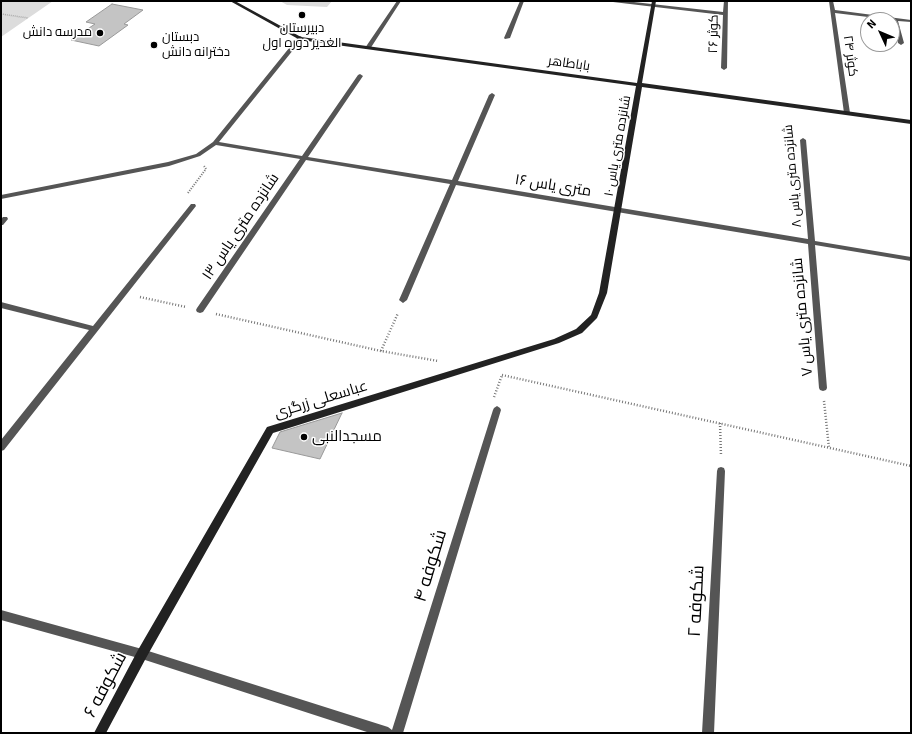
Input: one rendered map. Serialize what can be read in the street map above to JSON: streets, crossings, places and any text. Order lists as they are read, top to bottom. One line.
{"streets":{"street":["کوثر ۲۶","کوثر ۲۴","باباطاهر","شانزده متری یاس ۱۰","شانزده متری یاس ۸","۱۶ متری یاس","شانزده متری یاس ۱۳","شانزده متری یاس ۷","عباسعلی زرگری","شکوفه ۴","شکوفه ۲","شکوفه ۶"]},"crossings":[["کوثر ۲۴","باباطاهر"],["باباطاهر","شانزده متری یاس ۱۰"],["شانزده متری یاس ۱۰","۱۶ متری یاس"],["شانزده متری یاس ۱۰","عباسعلی زرگری"],["شانزده متری یاس ۸","۱۶ متری یاس"],["شانزده متری یاس ۸","شانزده متری یاس ۷"],["۱۶ متری یاس","شانزده متری یاس ۱۳"],["۱۶ متری یاس","شانزده متری یاس ۷"],["عباسعلی زرگری","شکوفه ۶"]],"places":["دبیرستان الغدیر دوره اول","مدرسه دانش","دبستان دخترانه دانش","مسجدالنبی"],"north":"top left"}
